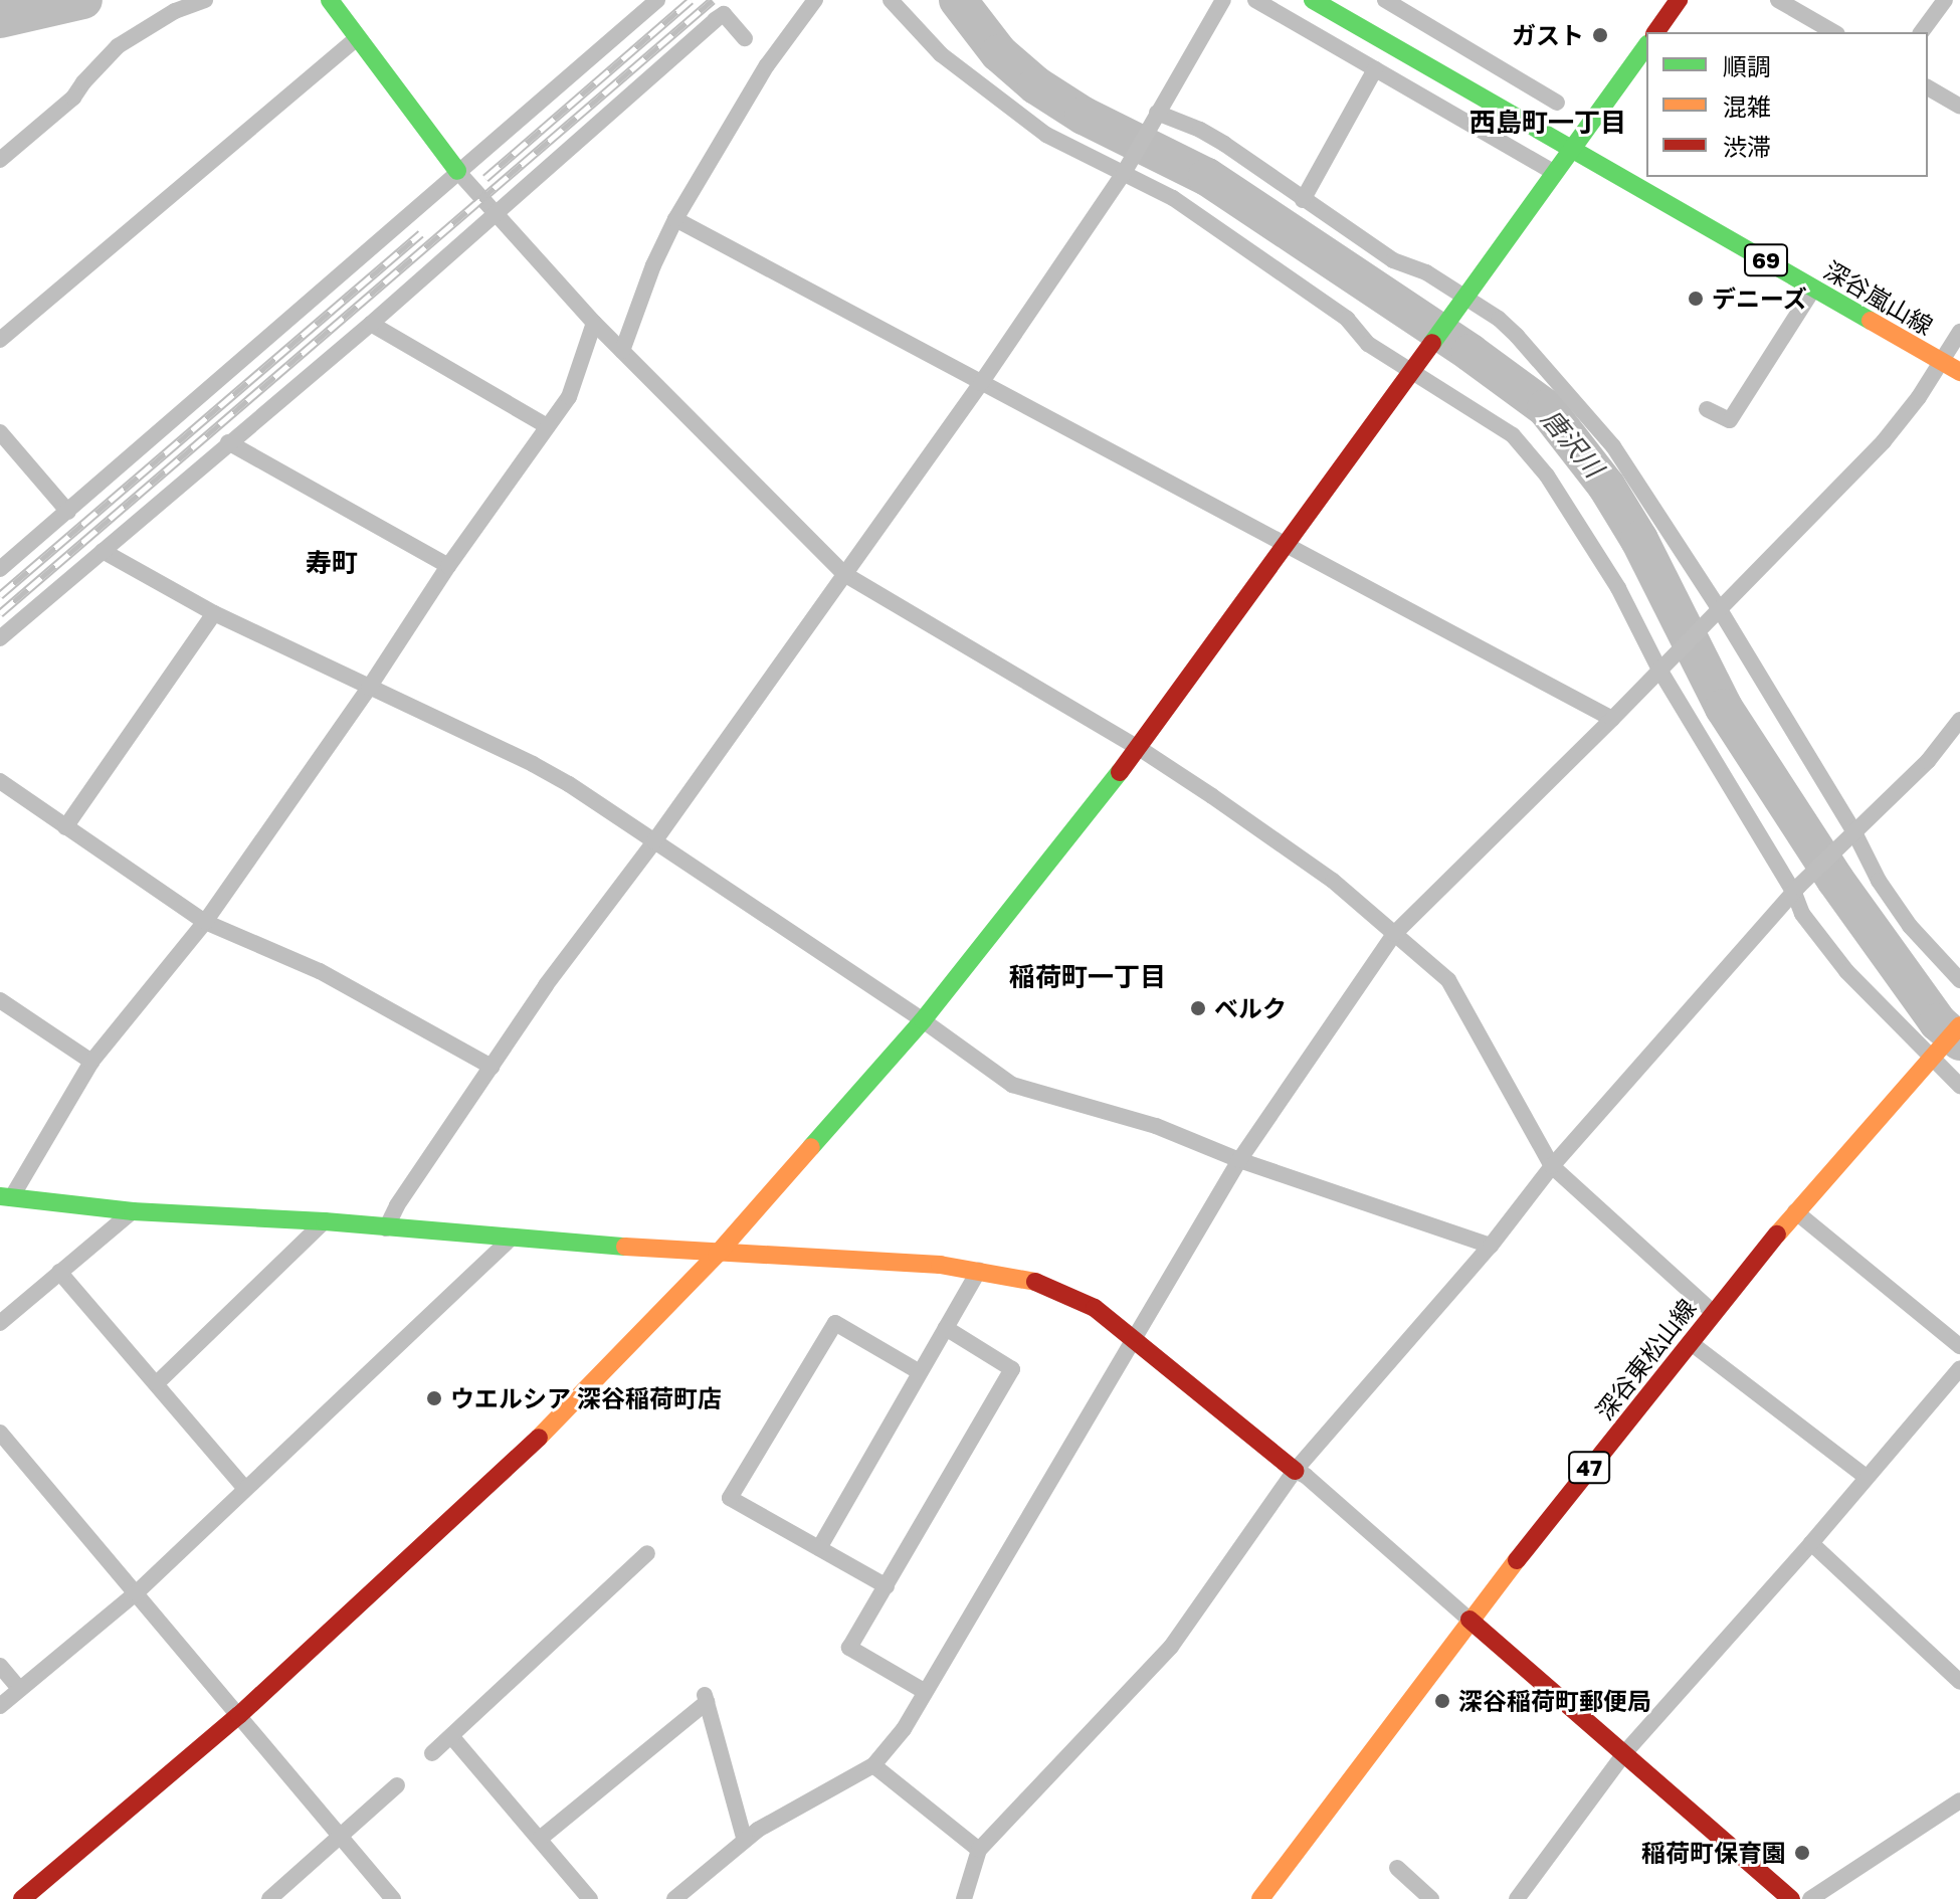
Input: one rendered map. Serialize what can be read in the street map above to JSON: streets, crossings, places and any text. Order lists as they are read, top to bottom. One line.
{"streets":{"street":["69","深谷嵐山線","深谷東松山線","47"]},"crossings":[["深谷東松山線","47"]],"districts":["西島町一丁目","寿町","稲荷町一丁目"],"water":["唐沢川"],"places":["ガスト","デニーズ","ベルク","ウエルシア 深谷稲荷町店","深谷稲荷町郵便局","稲荷町保育園"],"legend":["順調","混雑","渋滞"]}
